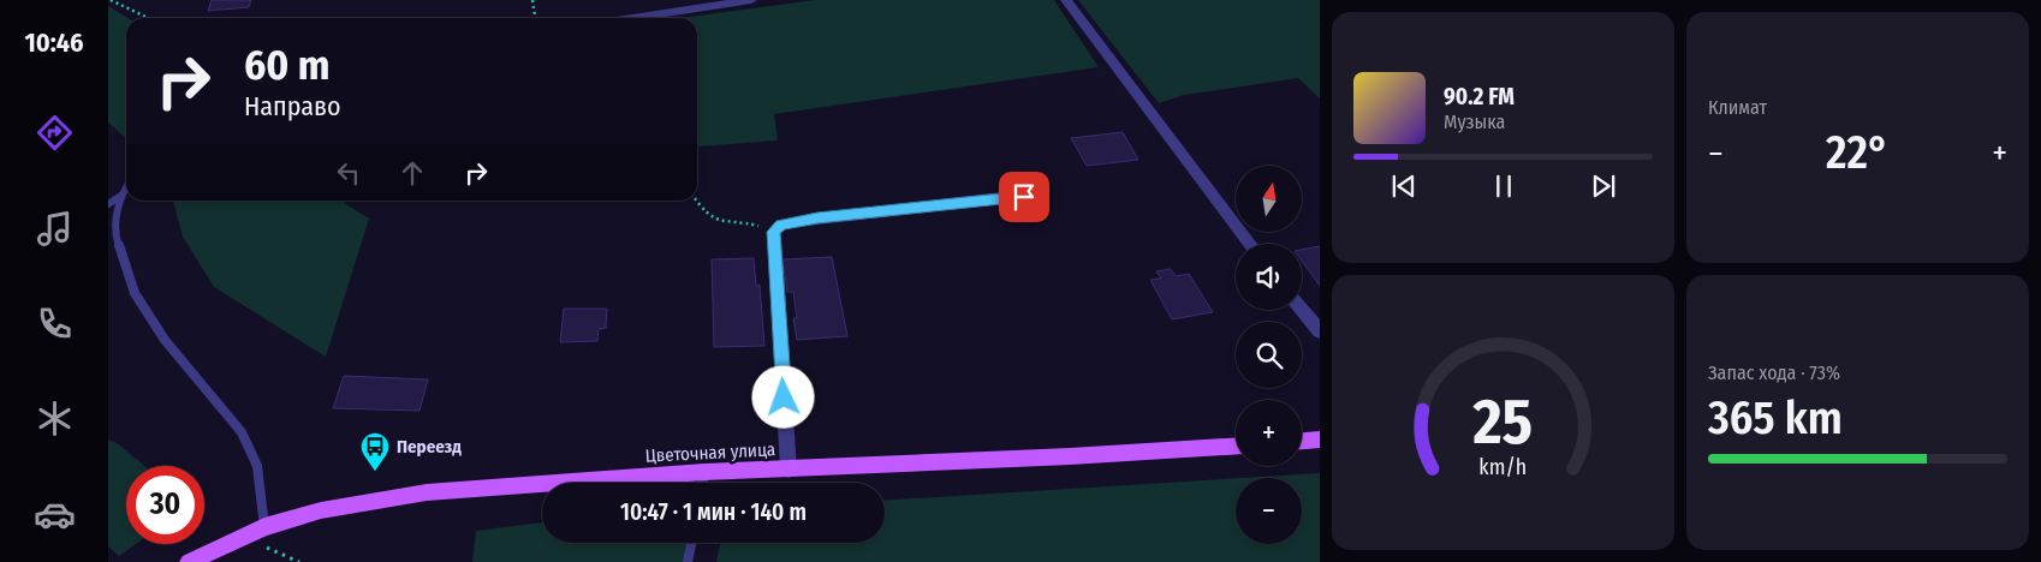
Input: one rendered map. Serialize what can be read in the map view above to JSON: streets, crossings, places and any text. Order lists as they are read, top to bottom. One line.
{"streets":{"main road":["Цветочная улица"]},"places":{"bus stop":["Переезд"]},"north":"top","page":{"tabs":"10:46","tile":["Климат",["Запас хода · 73%","365 km"]],"turn":["60 m","Направо"],"song":["90.2 FM","Музыка"],"heat":["−","22°","+"],"map_buttons":["+","−"],"limit":"30","trip":"10:47 · 1 мин · 140 m","gauge":["25","km/h"]}}
